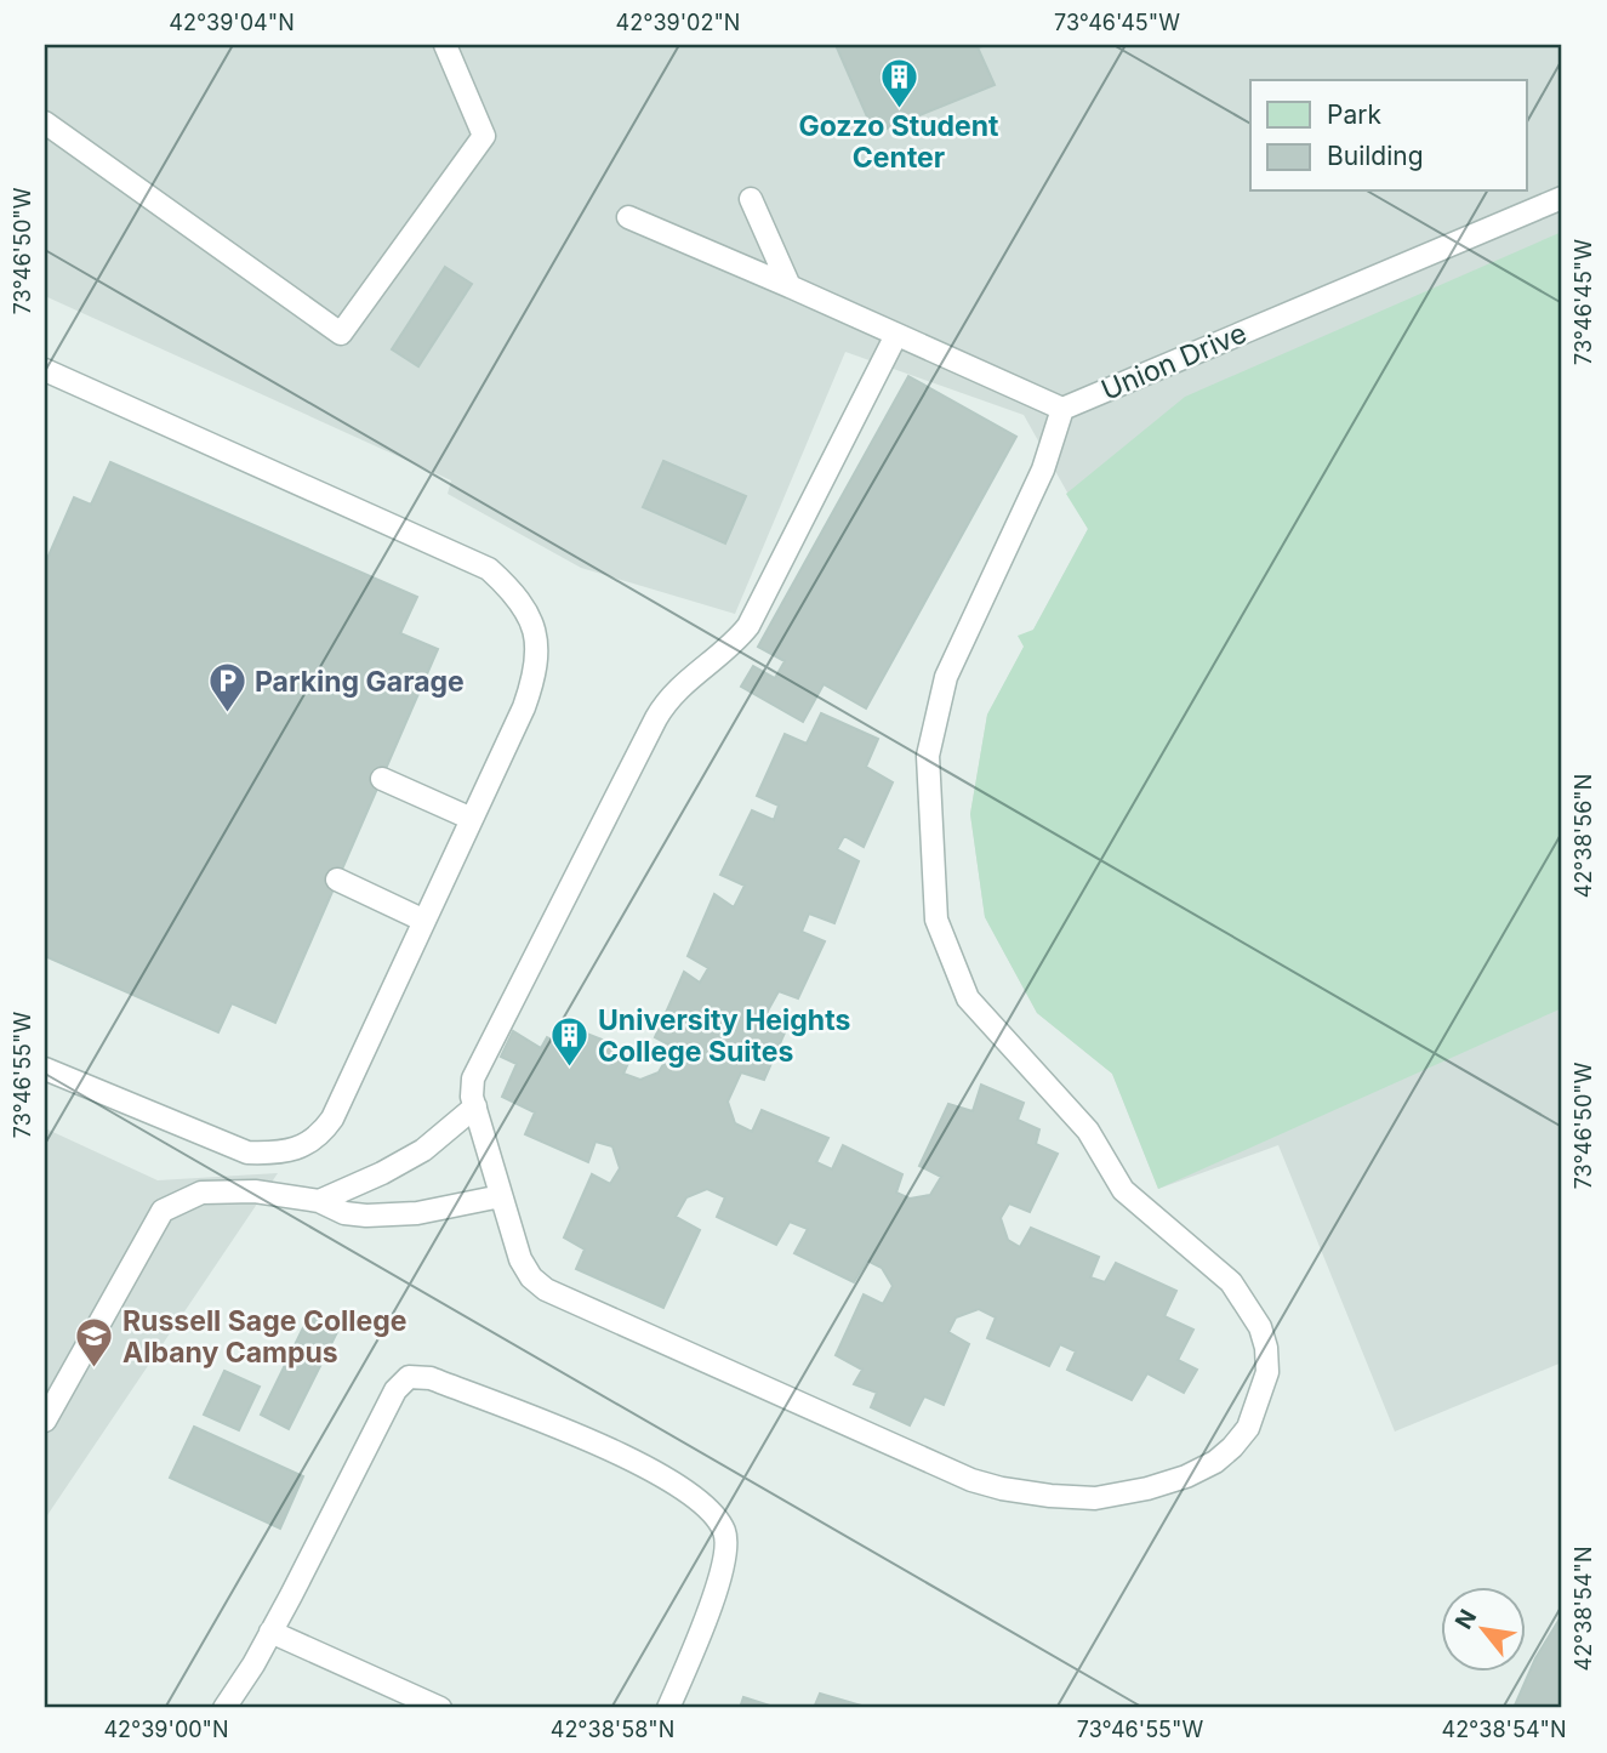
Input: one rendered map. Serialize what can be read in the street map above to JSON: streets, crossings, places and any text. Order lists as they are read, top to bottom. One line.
{"streets":{"lane":["Union Drive"]},"places":{"building":["Gozzo Student Center","University Heights College Suites"],"parking":["Parking Garage"],"school or university":["Russell Sage College Albany Campus"]},"legend":["Park","Building"],"north":"top left","coordinates":["42°39'04\"N","42°39'02\"N","73°46'45\"W","73°46'50\"W","42°38'56\"N","73°46'55\"W","42°38'54\"N","42°39'00\"N","42°38'58\"N"]}
